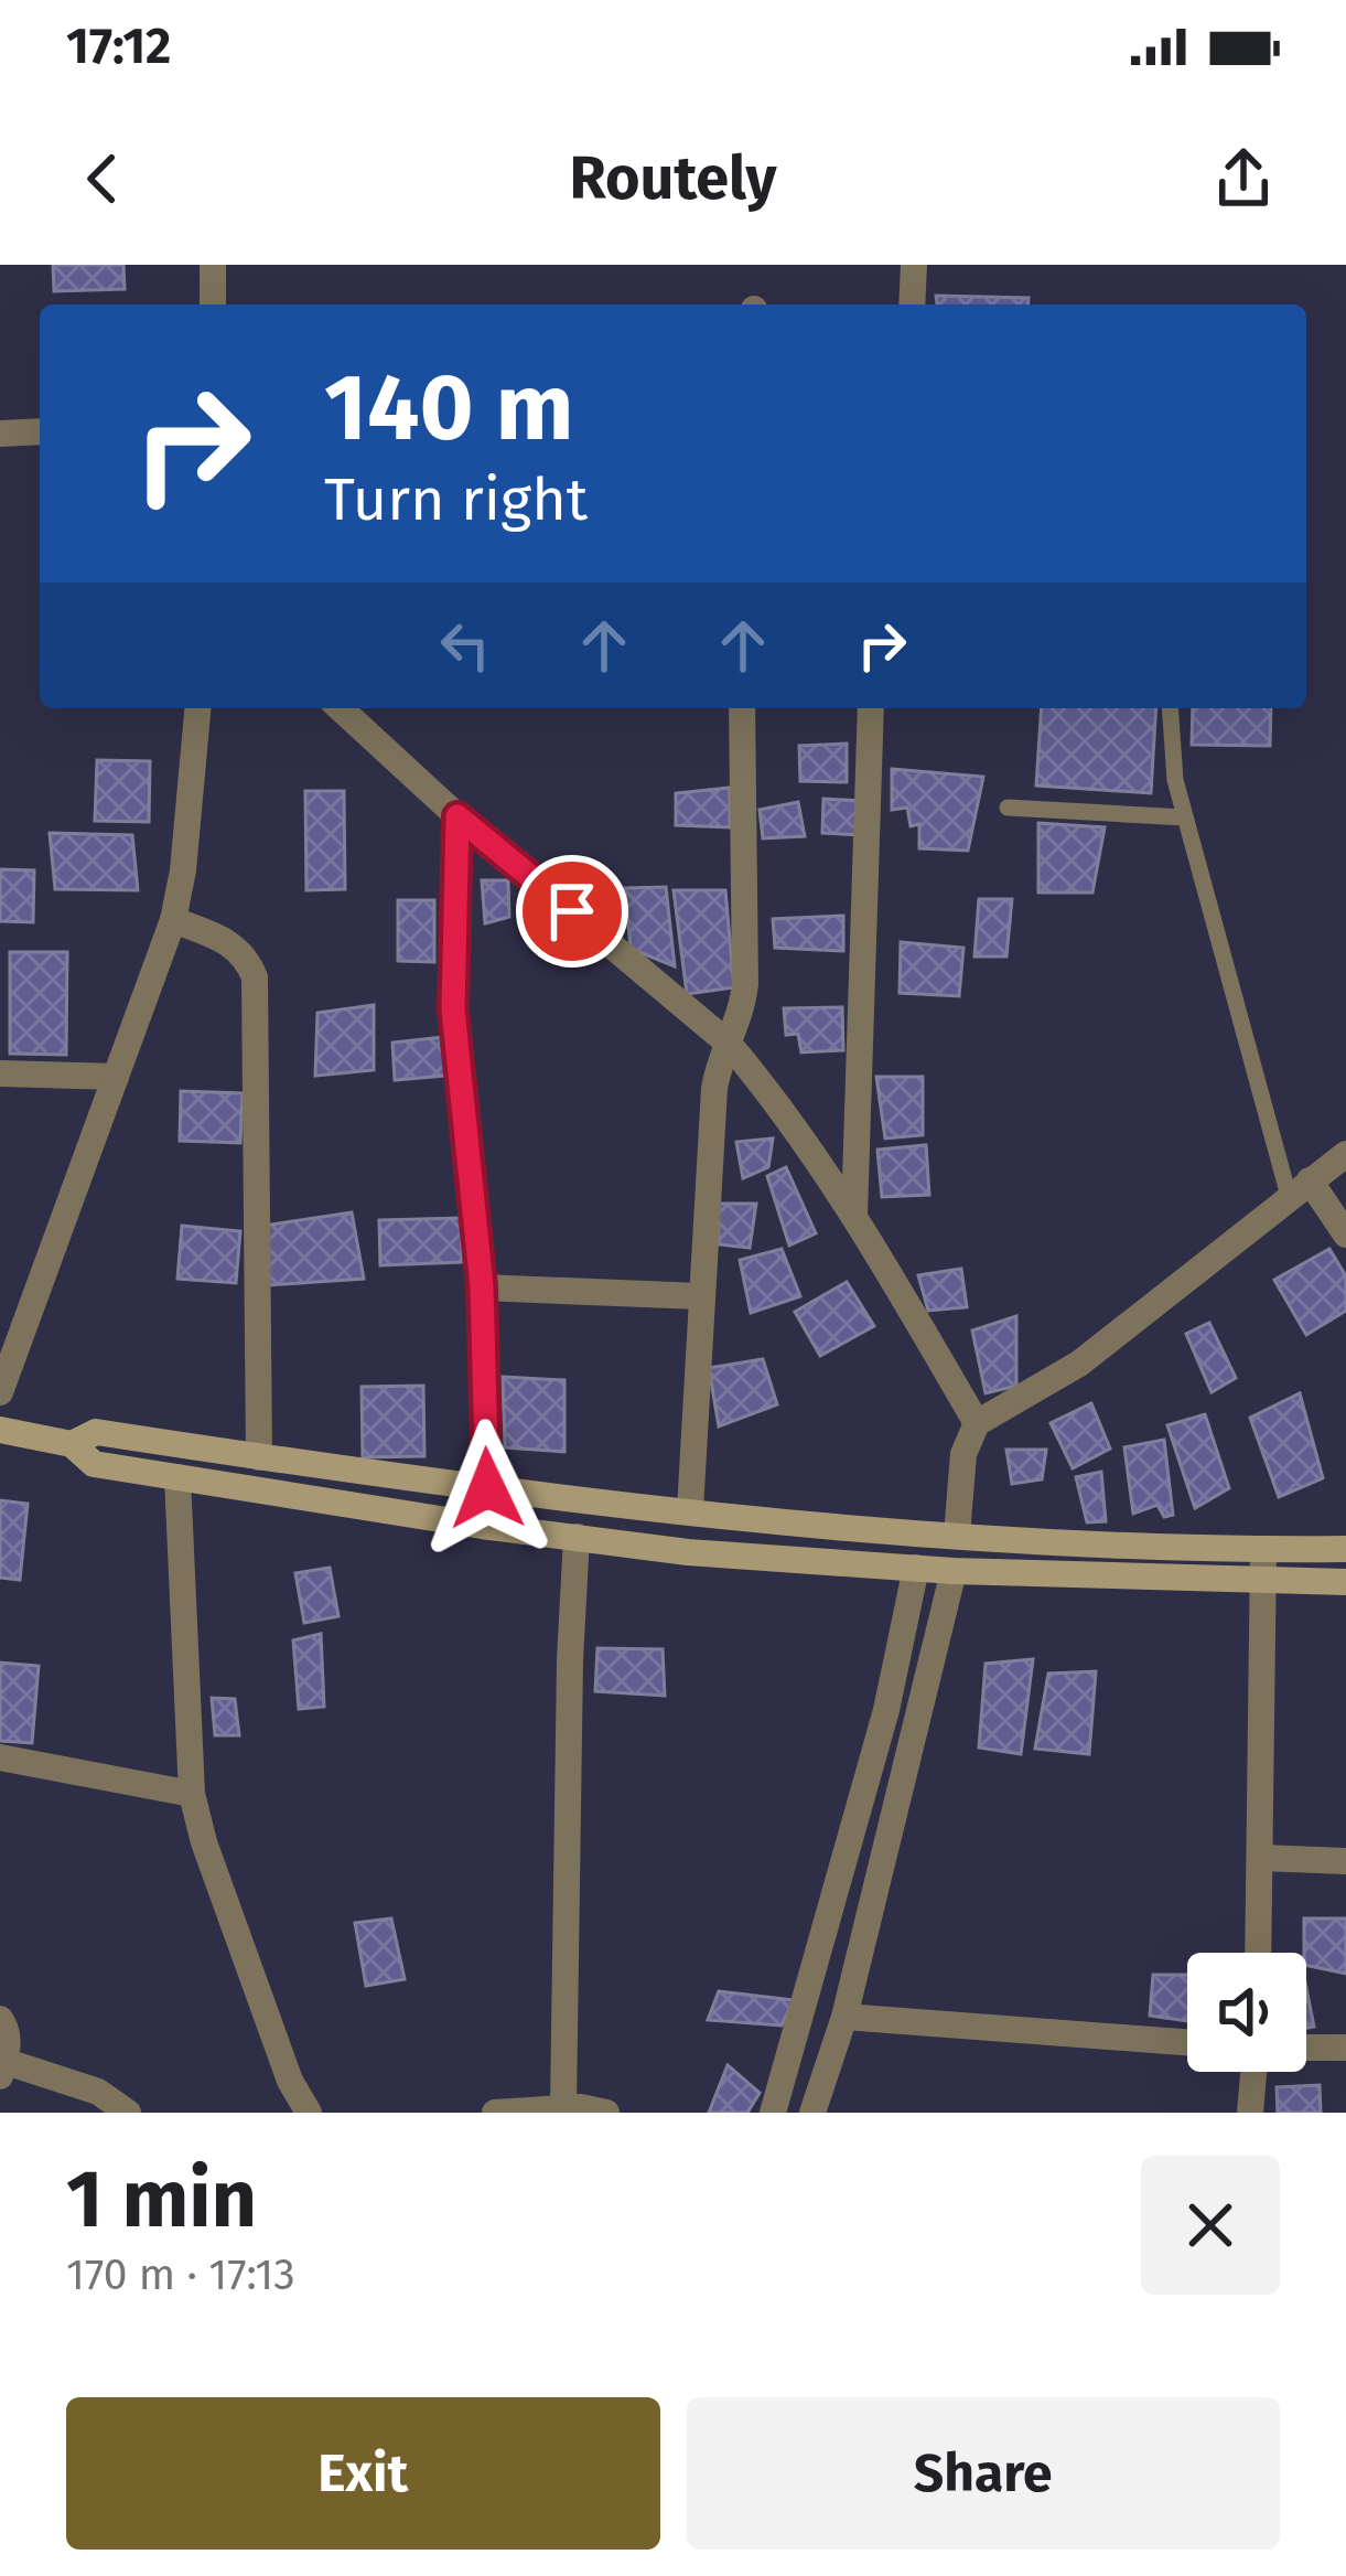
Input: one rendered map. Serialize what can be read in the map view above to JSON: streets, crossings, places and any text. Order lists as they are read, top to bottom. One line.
{"page":{"status":"17:12","header":"Routely","turn":["140 m","Turn right"],"heading":["1 min","170 m · 17:13"],"buttons":["Exit","Share"]}}
